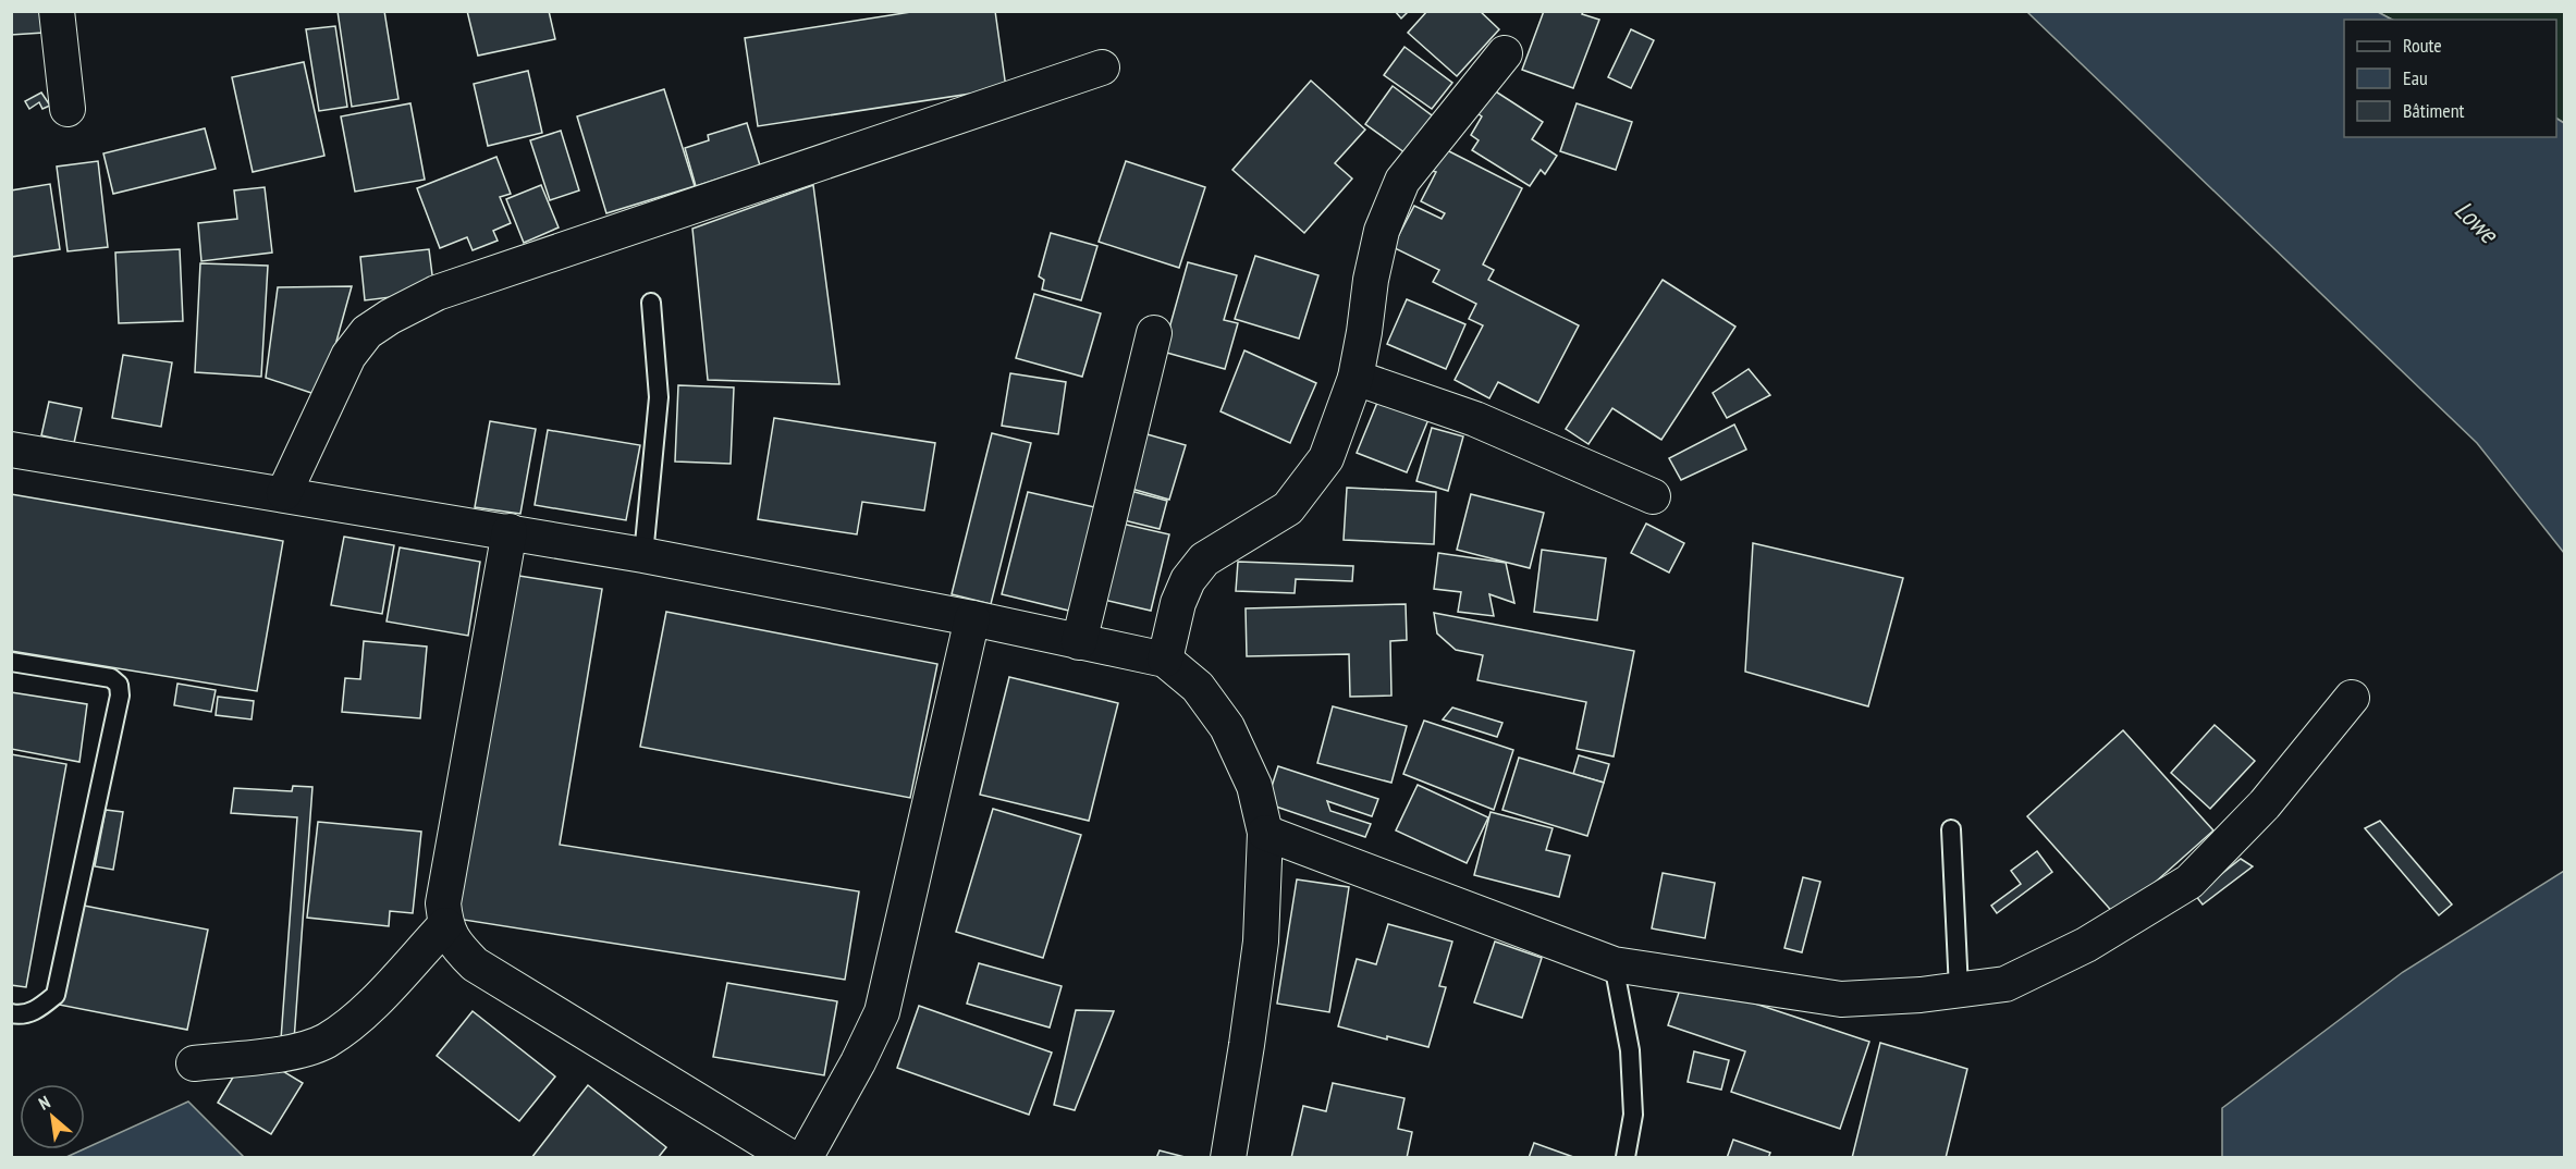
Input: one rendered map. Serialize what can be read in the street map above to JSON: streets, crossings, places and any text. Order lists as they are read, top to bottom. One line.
{"water":["Lowe"],"legend":["Route","Eau","Bâtiment"],"north":"top left"}
